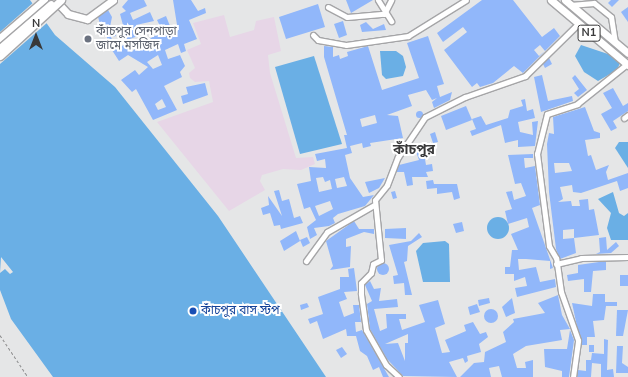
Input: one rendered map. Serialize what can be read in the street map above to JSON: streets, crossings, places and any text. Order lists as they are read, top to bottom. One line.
{"streets":{"highway":["N1"]},"districts":["কাঁচপুর"],"places":["কাঁচপুর সেনপাড়া জামে মসজিদ","কাঁচপুর বাস স্টপ"],"north":"top"}
